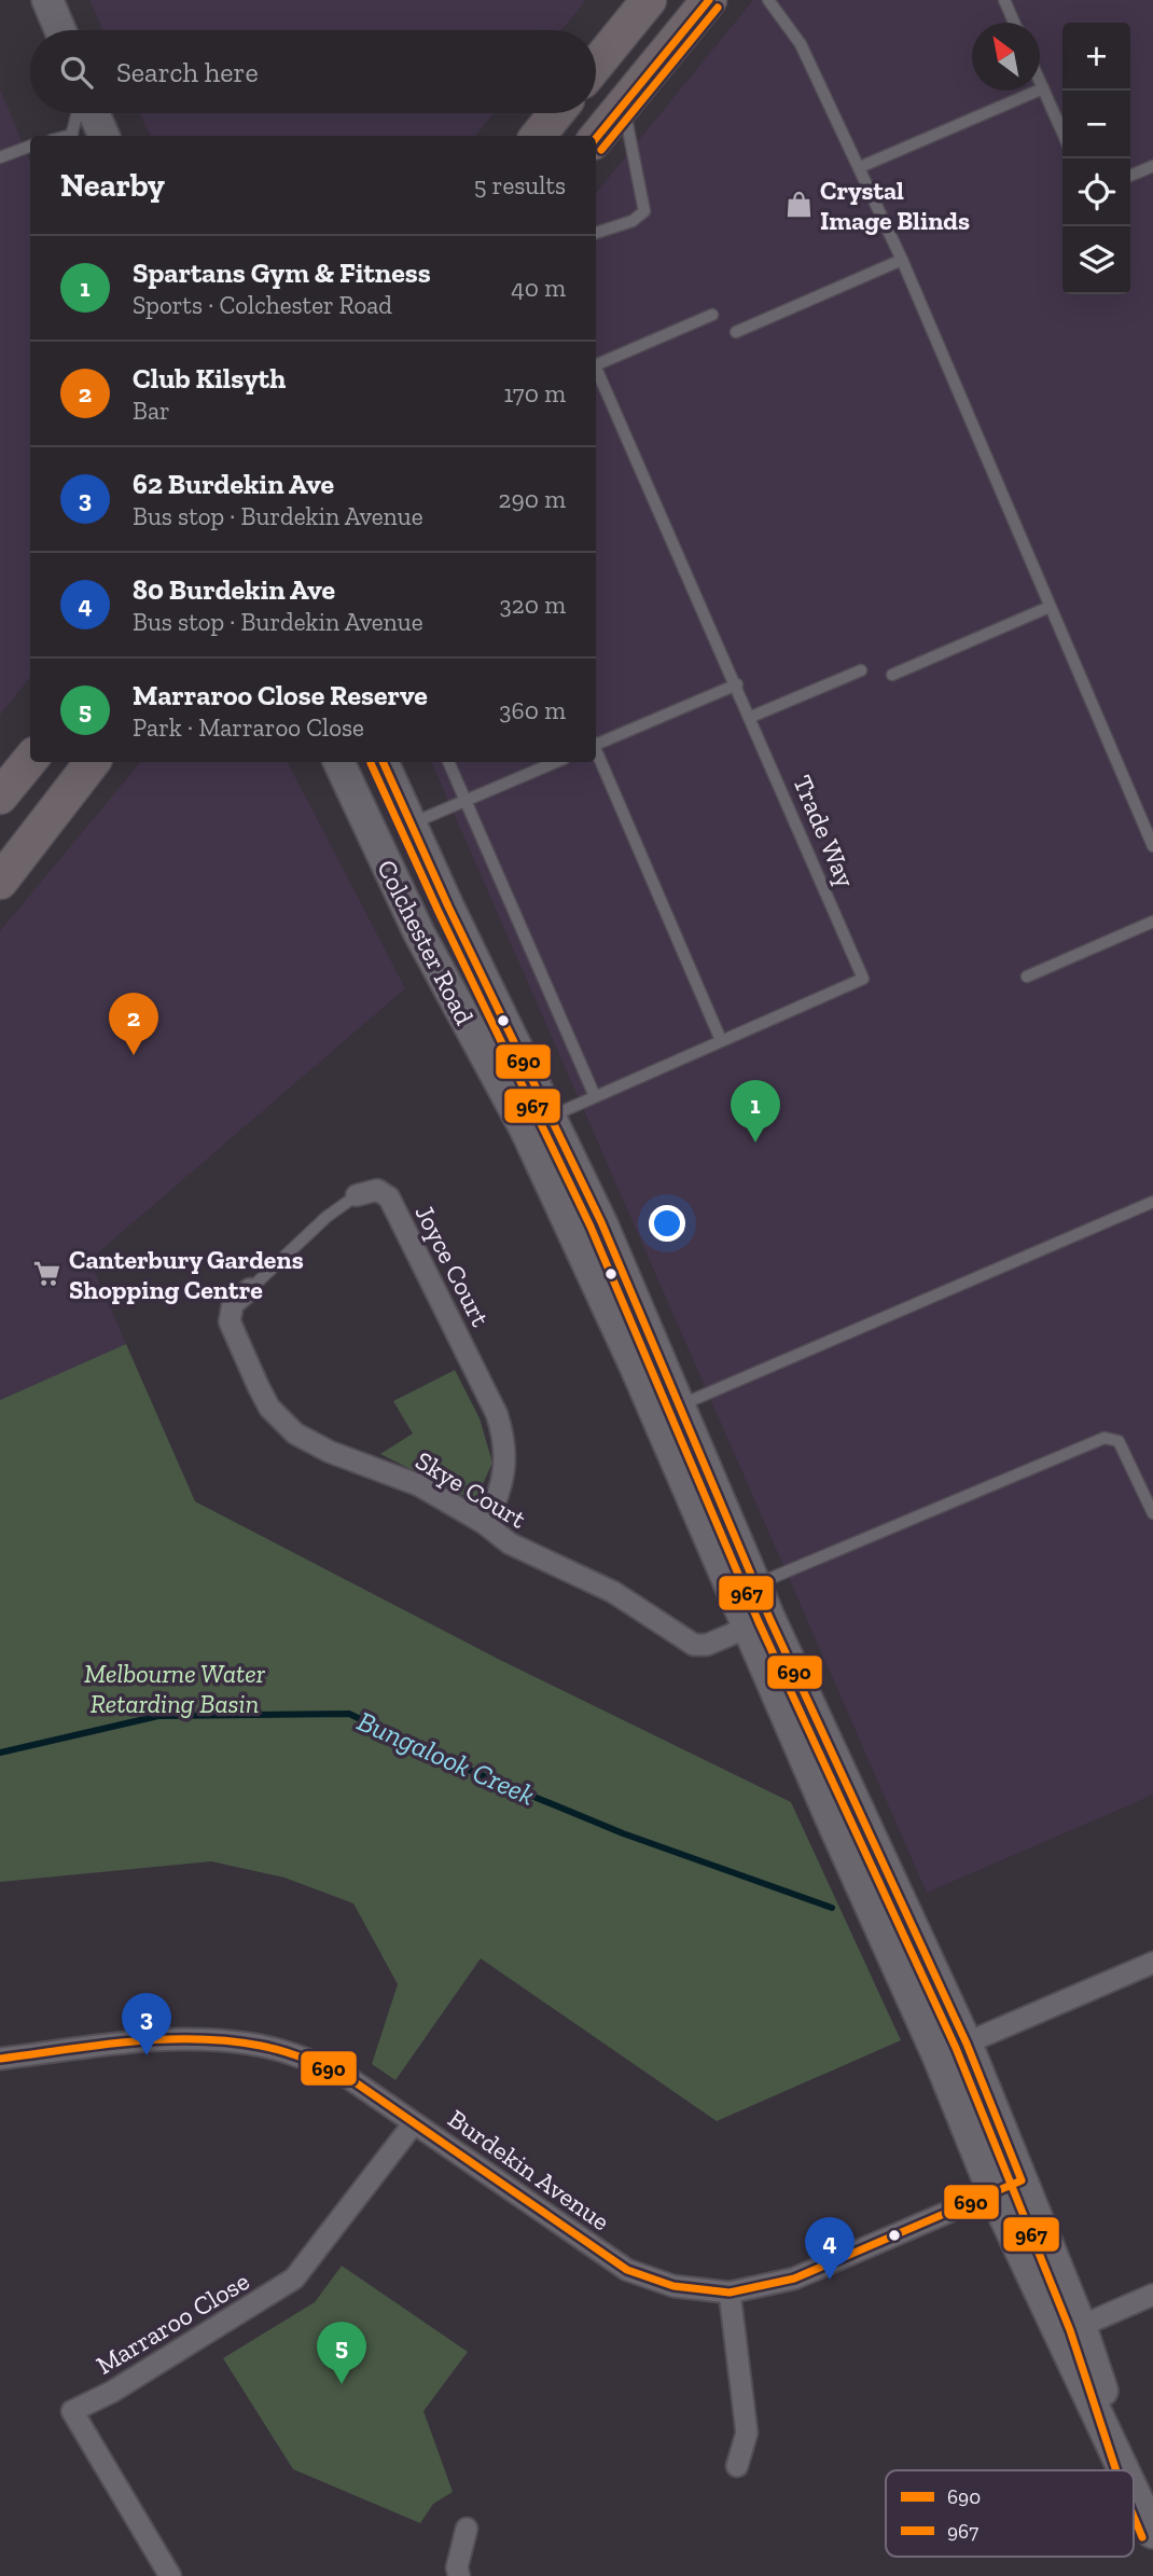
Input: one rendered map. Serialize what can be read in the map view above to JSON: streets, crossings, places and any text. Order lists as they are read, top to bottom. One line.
{"streets":{"main road":["Colchester Road"],"street":["Joyce Court","Skye Court","Burdekin Avenue","Marraroo Close"],"lane":["Trade Way"]},"crossings":[["Trade Way","Colchester Road"],["Colchester Road","Skye Court"],["Colchester Road","Burdekin Avenue"],["Joyce Court","Skye Court"],["Burdekin Avenue","Marraroo Close"]],"water":["Bungalook Creek"],"parks":["Melbourne Water Retarding Basin"],"places":{"shop":["Crystal Image Blinds"],"supermarket":["Canterbury Gardens Shopping Centre"]},"lines":["transit line 690","transit line 967"],"legend":["690","967"],"north":"top left","page":{"map_buttons":["+","−"],"search":"Search here","heading":["Nearby","5 results"],"list":[{"mark":"1","name":"Spartans Gym & Fitness","note":"Sports · Colchester Road","value":"40 m"},{"mark":"2","name":"Club Kilsyth","note":"Bar","value":"170 m"},{"mark":"3","name":"62 Burdekin Ave","note":"Bus stop · Burdekin Avenue","value":"290 m"},{"mark":"4","name":"80 Burdekin Ave","note":"Bus stop · Burdekin Avenue","value":"320 m"},{"mark":"5","name":"Marraroo Close Reserve","note":"Park · Marraroo Close","value":"360 m"}],"pins":["2","1","3","4","5"]}}
